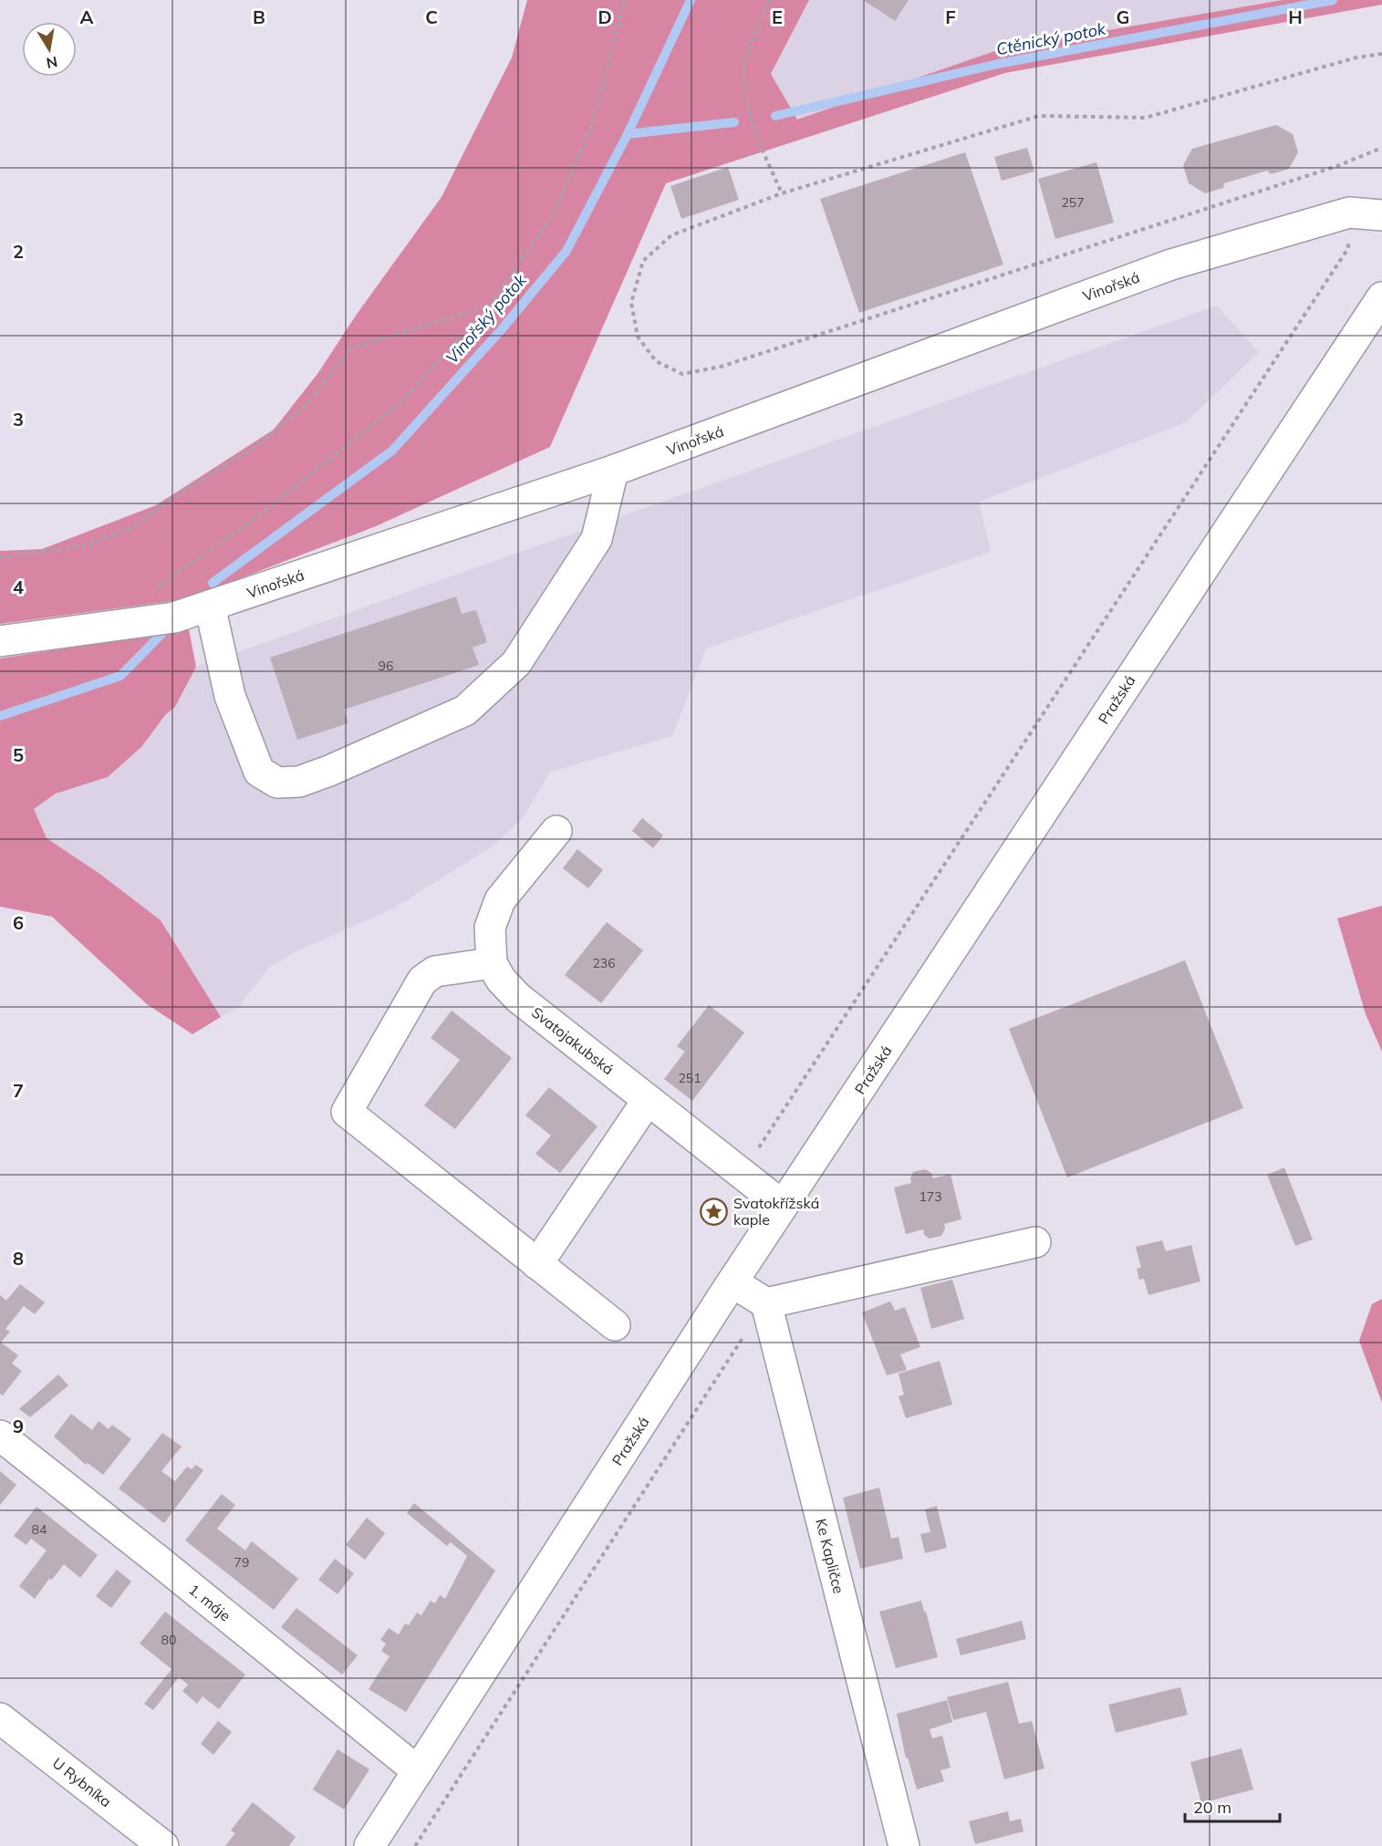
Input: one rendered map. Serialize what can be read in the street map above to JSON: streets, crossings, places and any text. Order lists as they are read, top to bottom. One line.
{"streets":{"street":["Vinořská","Pražská","Svatojakubská","Ke Kapličce","1. máje","U Rybníka"]},"crossings":[["Pražská","Svatojakubská"],["Pražská","1. máje"]],"water":["Ctěnický potok","Vinořský potok"],"places":{"place":["Svatokřížská kaple"]},"house_numbers":["257","96","236","251","173","84","79","80"],"scale_bar":"20 m","north":"bottom","grid":{"columns":["A","B","C","D","E","F","G","H"],"rows":["2","3","4","5","6","7","8","9"]}}
